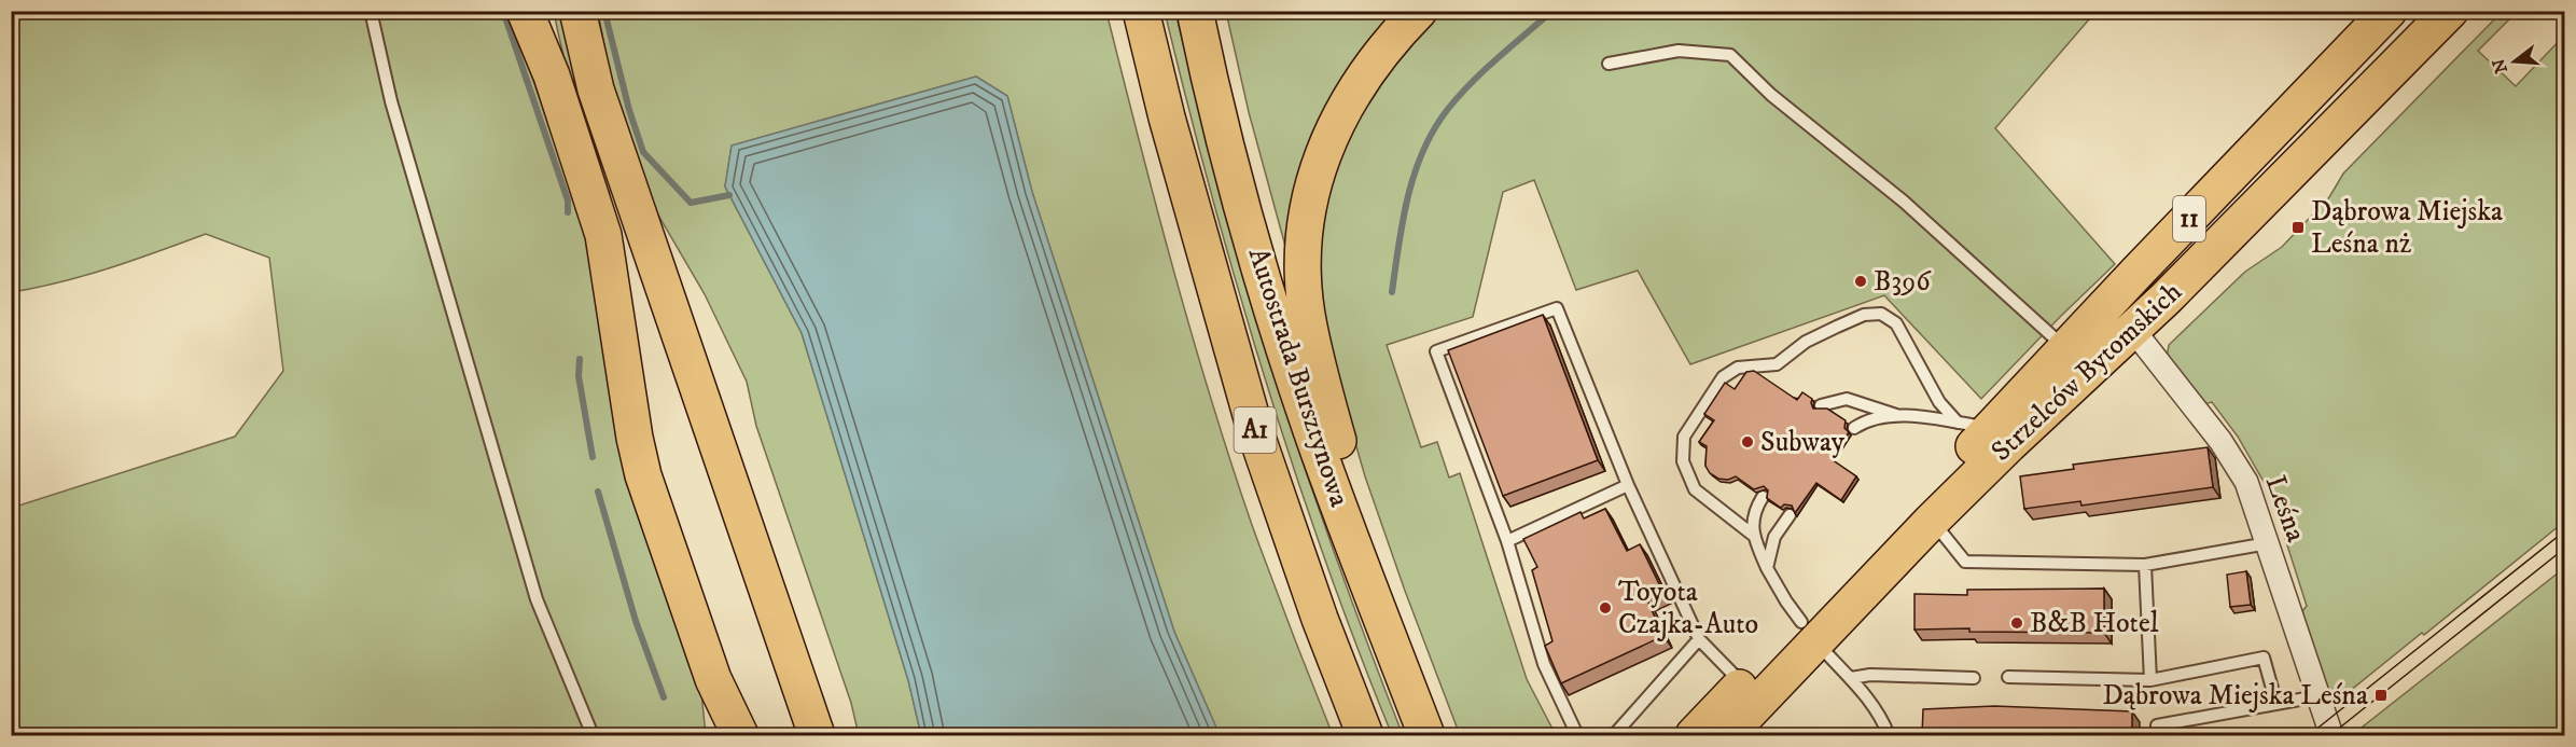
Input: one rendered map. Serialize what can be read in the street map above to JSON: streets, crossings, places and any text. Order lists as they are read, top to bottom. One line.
{"streets":{"main road":["11","Strzelców Bytomskich","Autostrada Bursztynowa","A1"],"street":["Leśna"]},"crossings":[["Strzelców Bytomskich","Leśna"]],"places":{"transit":["Dąbrowa Miejska Leśna nż","Dąbrowa Miejska Leśna"],"other":["B396","Subway","Toyota Czajka-Auto","B&B Hotel"]},"north":"left"}
